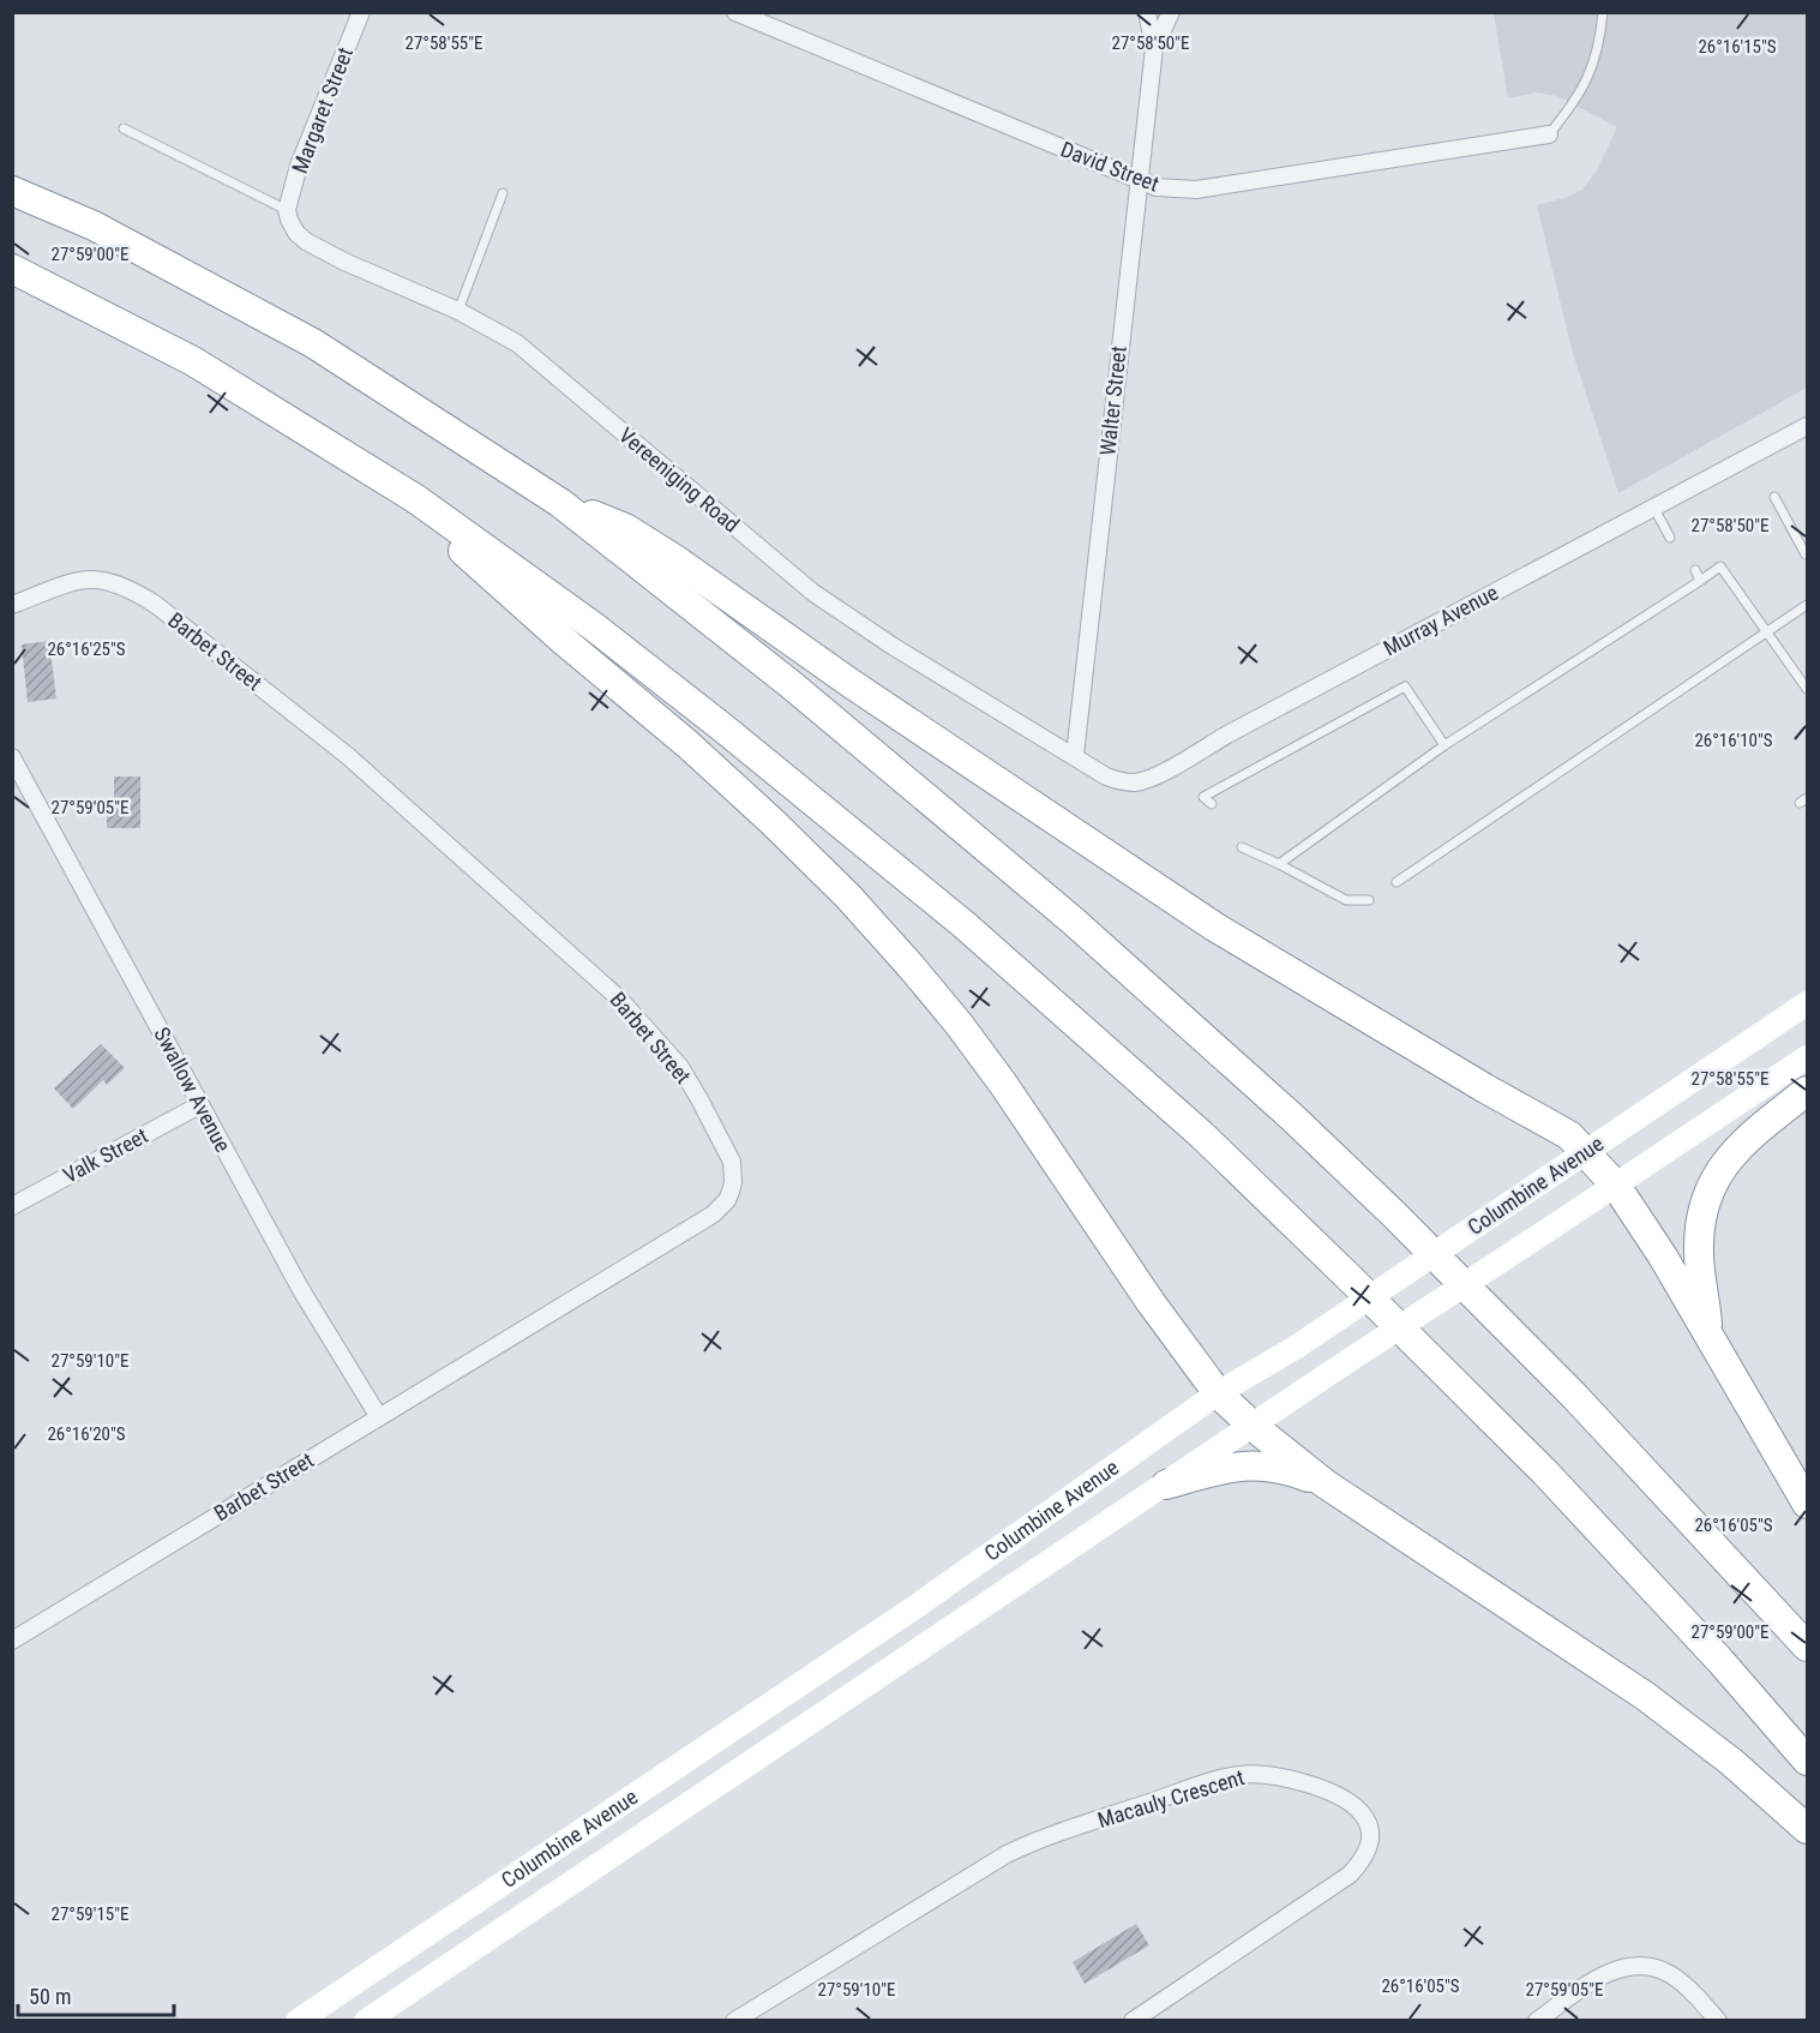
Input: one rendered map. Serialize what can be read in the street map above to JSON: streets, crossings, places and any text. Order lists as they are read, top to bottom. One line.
{"streets":{"main road":["Columbine Avenue"],"street":["Margaret Street","David Street","Walter Street","Vereeniging Road","Murray Avenue","Barbet Street","Swallow Avenue","Valk Street","Macauly Crescent"]},"crossings":[["Margaret Street","Vereeniging Road"],["David Street","Walter Street"],["Walter Street","Vereeniging Road"],["Walter Street","Murray Avenue"],["Vereeniging Road","Murray Avenue"],["Barbet Street","Swallow Avenue"],["Swallow Avenue","Valk Street"]],"scale_bar":"50 m","coordinates":["27°58'55\"E","27°58'50\"E","26°16'15\"S","27°59'00\"E","26°16'25\"S","26°16'10\"S","27°59'05\"E","27°59'10\"E","26°16'20\"S","26°16'05\"S","27°59'15\"E"]}
